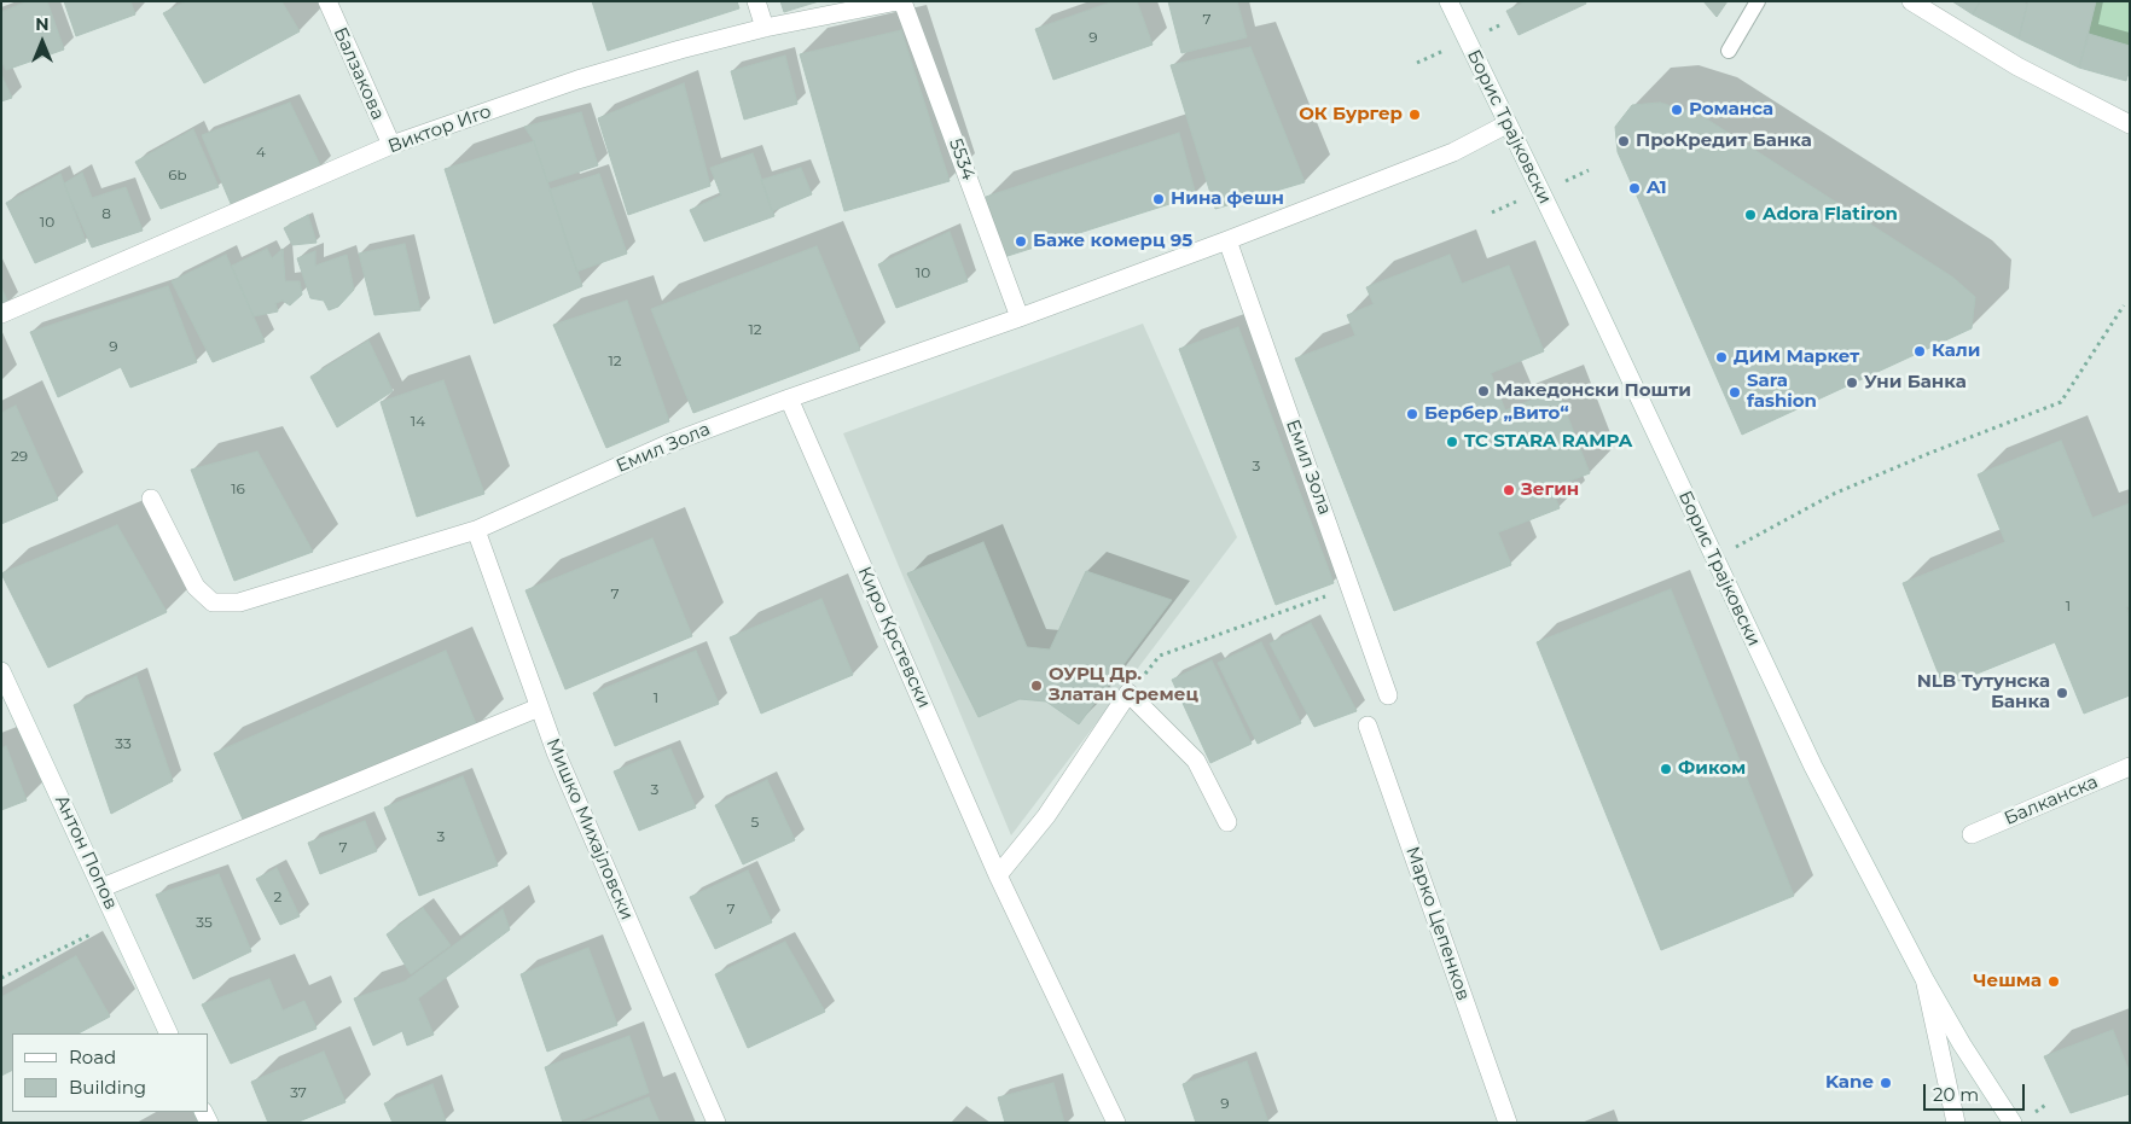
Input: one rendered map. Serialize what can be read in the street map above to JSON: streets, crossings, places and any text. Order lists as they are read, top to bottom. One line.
{"streets":{"street":["Балзакова","Борис Трајковски","Виктор Иго","5534","Емил Зола","Киро Крстевски","Балканска","Мишко Михајловски","Антон Попов","Марко Цепенков"]},"crossings":[["Балзакова","Виктор Иго"],["Борис Трајковски","Емил Зола"],["5534","Емил Зола"],["Емил Зола","Киро Крстевски"],["Емил Зола","Мишко Михајловски"]],"places":["Романса","ОК Бургер","ПроКредит Банка","A1","Нина фешн","Adora Flatiron","Баже комерц 95","Кали","ДИМ Маркет","Уни Банка","Македонски Пошти","Sara fashion","Бербер „Вито“","TC STARA RAMPA","Зегин","ОУРЦ Др. Златан Сремец","NLB Тутунска Банка","Фиком","Чешма","Kane"],"house_numbers":["7","9","4","6b","8","10","10","12","9","12","14","29","3","16","7","1","1","33","3","5","3","7","2","7","35","37","9"],"legend":["Road","Building"],"scale_bar":"20 m","north":"top"}
